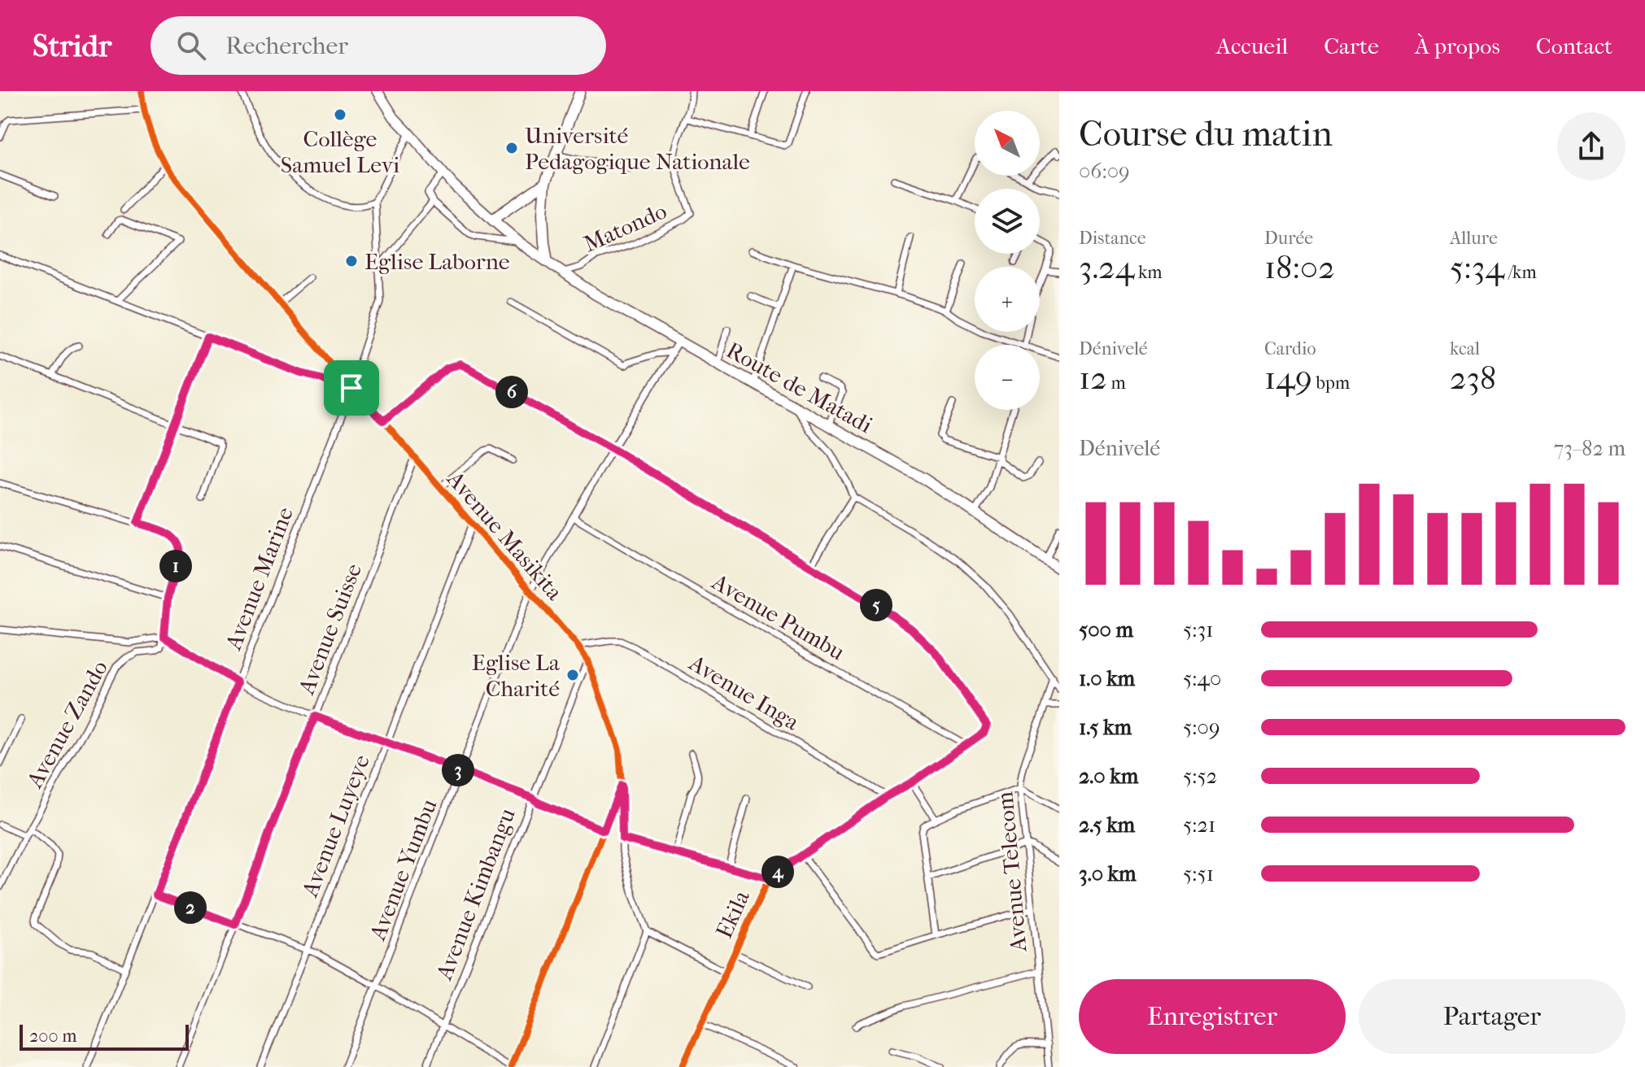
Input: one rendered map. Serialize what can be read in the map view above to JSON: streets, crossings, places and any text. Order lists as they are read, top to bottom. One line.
{"streets":{"highway":["Route de Matadi"],"street":["Matondo","Avenue Masikita","Avenue Marine","Avenue Pumbu","Avenue Suisse","Avenue Inga","Avenue Zando","Avenue Luyeye","Avenue Yumbu","Avenue Telecom","Avenue Kimbangu","Ekila"]},"crossings":[["Matondo","Route de Matadi"],["Route de Matadi","Avenue Yumbu"],["Avenue Masikita","Avenue Marine"],["Avenue Masikita","Avenue Suisse"],["Avenue Masikita","Avenue Inga"],["Avenue Masikita","Avenue Luyeye"],["Avenue Masikita","Avenue Yumbu"],["Avenue Masikita","Avenue Kimbangu"],["Avenue Pumbu","Avenue Yumbu"],["Avenue Pumbu","Ekila"],["Avenue Inga","Ekila"]],"places":["Collège Samuel Levi","Université Pedagogique Nationale","Eglise Laborne","Eglise La Charité"],"scale_bar":"200 m","north":"top left","page":{"header":"Stridr","search":"Rechercher","nav":["Accueil","Carte","À propos","Contact"],"heading":["Course du matin","06:09"],"map_buttons":["+","−"],"stats":[["Distance","3.24 km"],["Durée","18:02"],["Allure","5:34 /km"],["Dénivelé","12 m"],["Cardio","149 bpm"],["kcal","238"]],"pins":["6","1","5","3","4","2"],"chart":["Dénivelé","73–82 m"],"list":[{"name":"500 m","note":"5:31"},{"name":"1.0 km","note":"5:40"},{"name":"1.5 km","note":"5:09"},{"name":"2.0 km","note":"5:52"},{"name":"2.5 km","note":"5:21"},{"name":"3.0 km","note":"5:51"}],"buttons":["Enregistrer","Partager"],"scale":"200 m"}}
